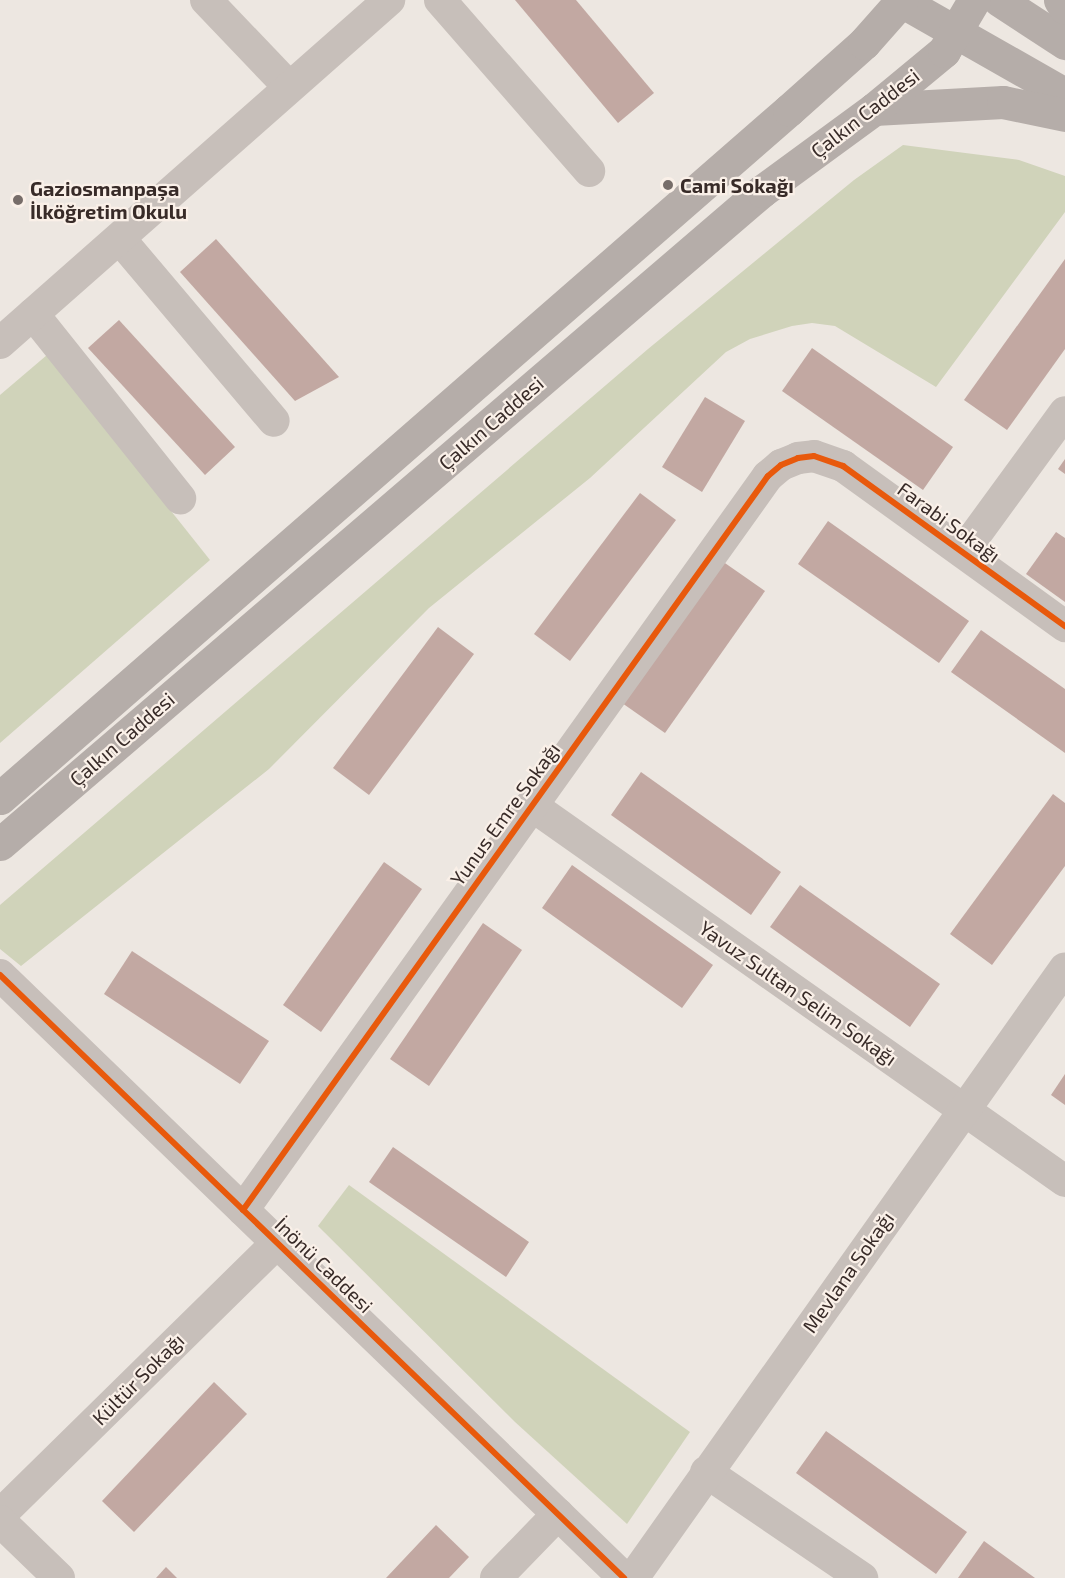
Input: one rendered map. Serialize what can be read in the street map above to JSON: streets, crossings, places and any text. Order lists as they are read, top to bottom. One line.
{"streets":{"main road":["Çalkın Caddesi"],"street":["Farabi Sokağı","Yunus Emre Sokağı","Yavuz Sultan Selim Sokağı","İnönü Caddesi","Mevlana Sokağı","Kültür Sokağı"]},"crossings":[["Farabi Sokağı","Yunus Emre Sokağı"],["Yunus Emre Sokağı","Yavuz Sultan Selim Sokağı"],["Yunus Emre Sokağı","İnönü Caddesi"],["Yavuz Sultan Selim Sokağı","Mevlana Sokağı"],["İnönü Caddesi","Kültür Sokağı"]],"places":["Cami Sokağı","Gaziosmanpaşa İlköğretim Okulu"]}
